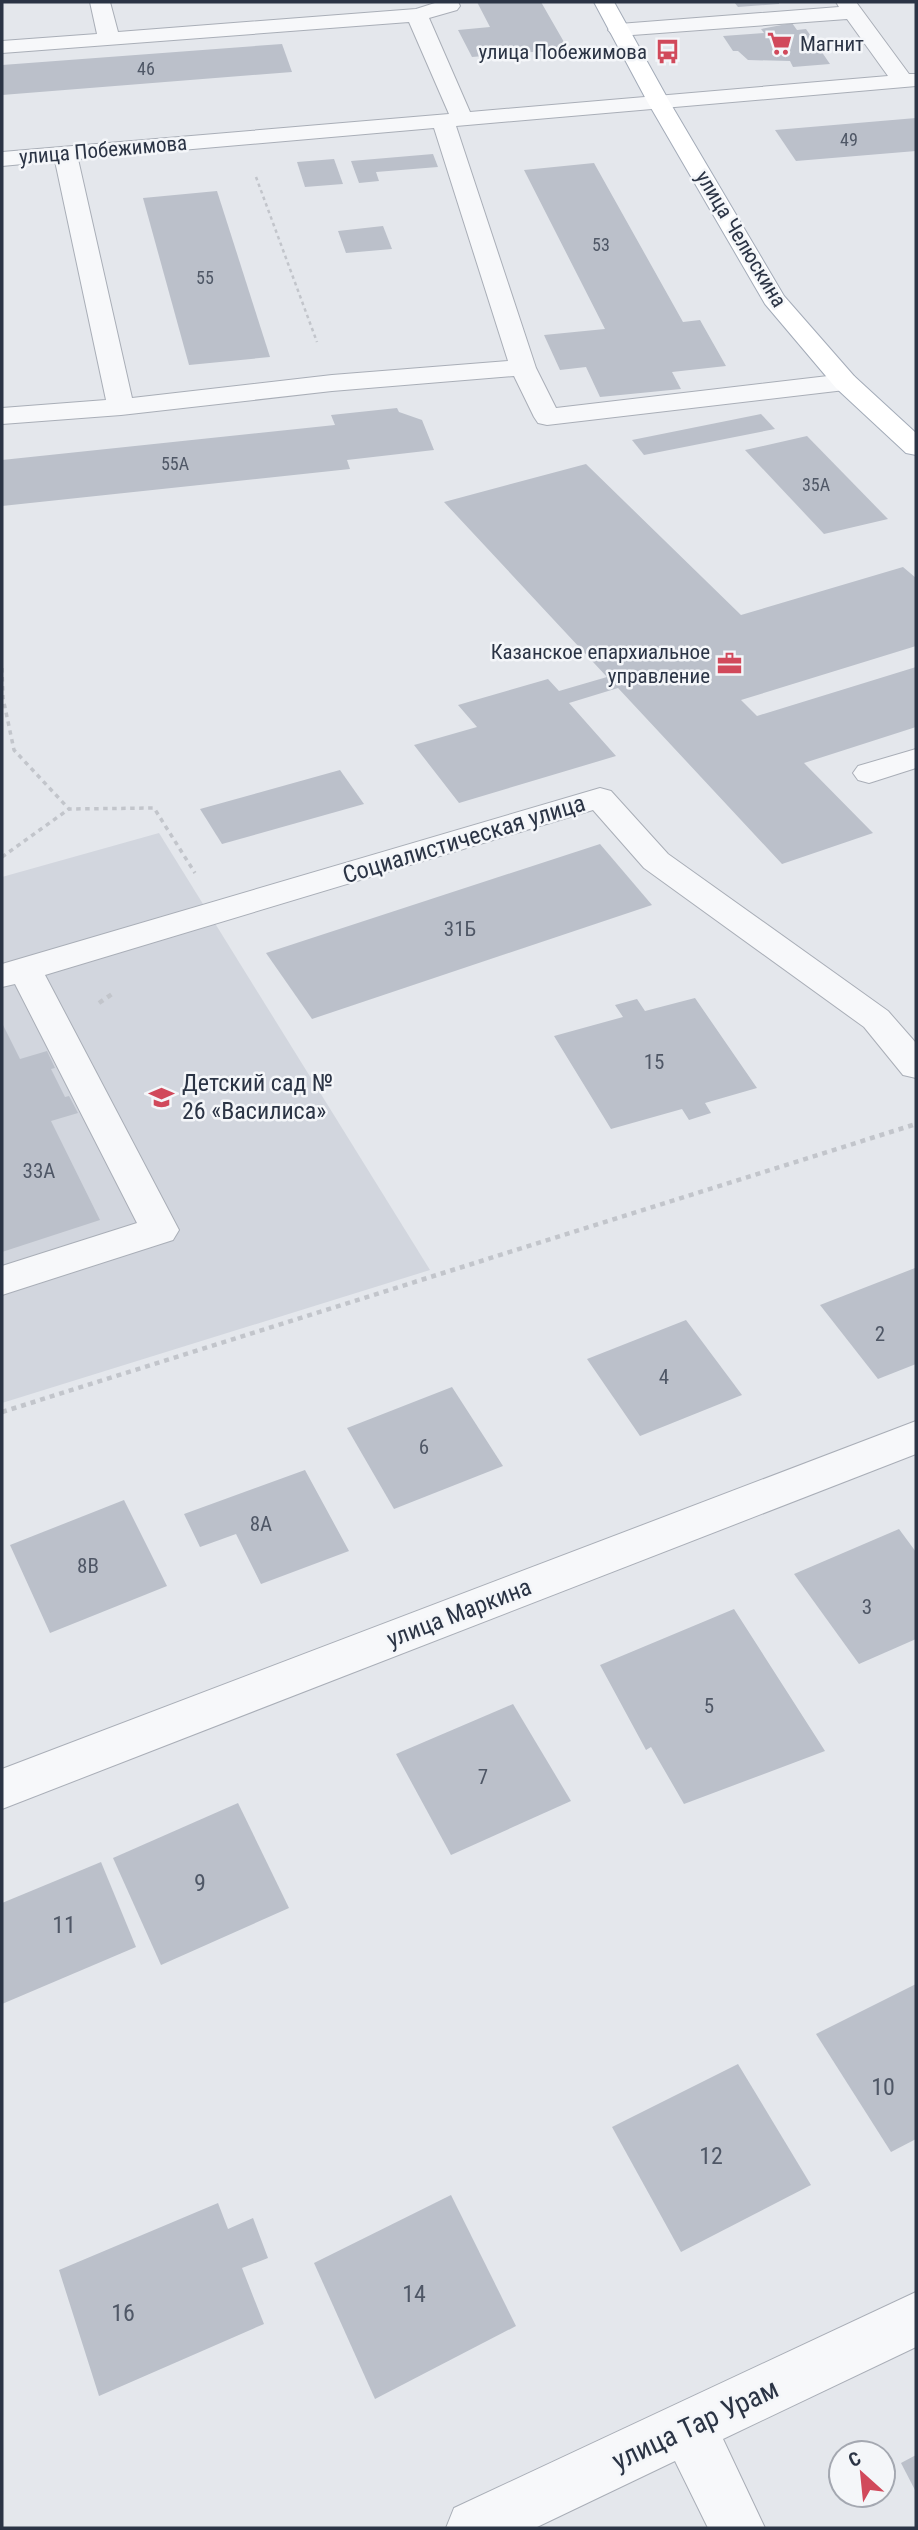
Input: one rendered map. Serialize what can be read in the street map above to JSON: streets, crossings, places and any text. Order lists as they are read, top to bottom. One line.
{"streets":{"main road":["улица Челюскина"],"street":["улица Побежимова","Социалистическая улица","улица Маркина","улица Тар Урам"]},"crossings":[["улица Побежимова","улица Челюскина"]],"places":{"supermarket":["Магнит"],"bus stop":["улица Побежимова"],"office":["Казанское епархиальное управление"],"school or university":["Детский сад № 26 «Василиса»"]},"house_numbers":["46","49","53","55","55А","35А","31Б","15","33А","2","4","6","8А","8В","3","5","7","9","11","10","12","14","16"],"north":"top left"}
